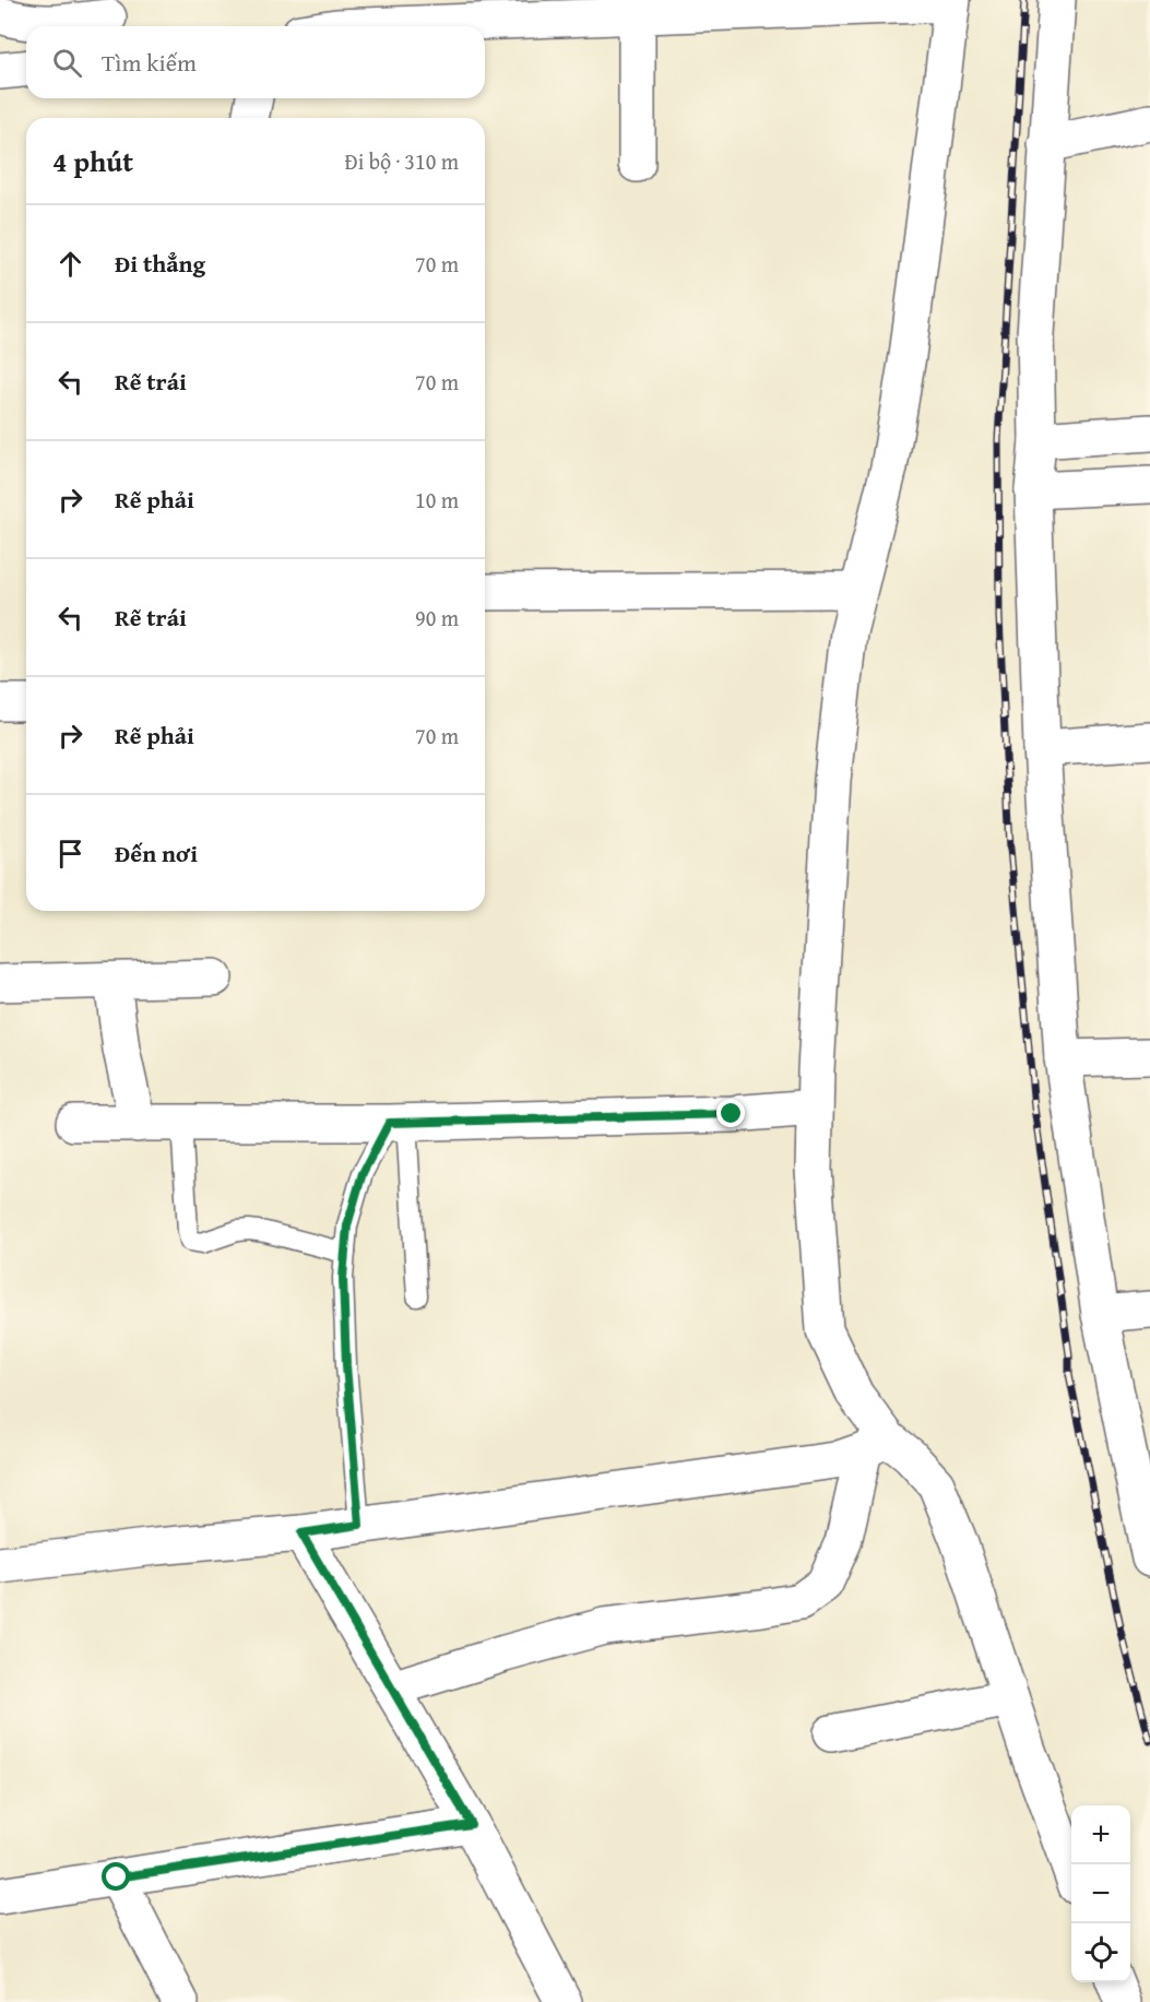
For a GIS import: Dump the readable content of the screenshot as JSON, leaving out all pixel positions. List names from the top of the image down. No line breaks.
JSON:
{"page":{"search":"Tìm kiếm","heading":["4 phút","Đi bộ · 310 m"],"list":[["Đi thẳng","70 m"],["Rẽ trái","70 m"],["Rẽ phải","10 m"],["Rẽ trái","90 m"],["Rẽ phải","70 m"],"Đến nơi"],"map_buttons":["+","−"]}}
